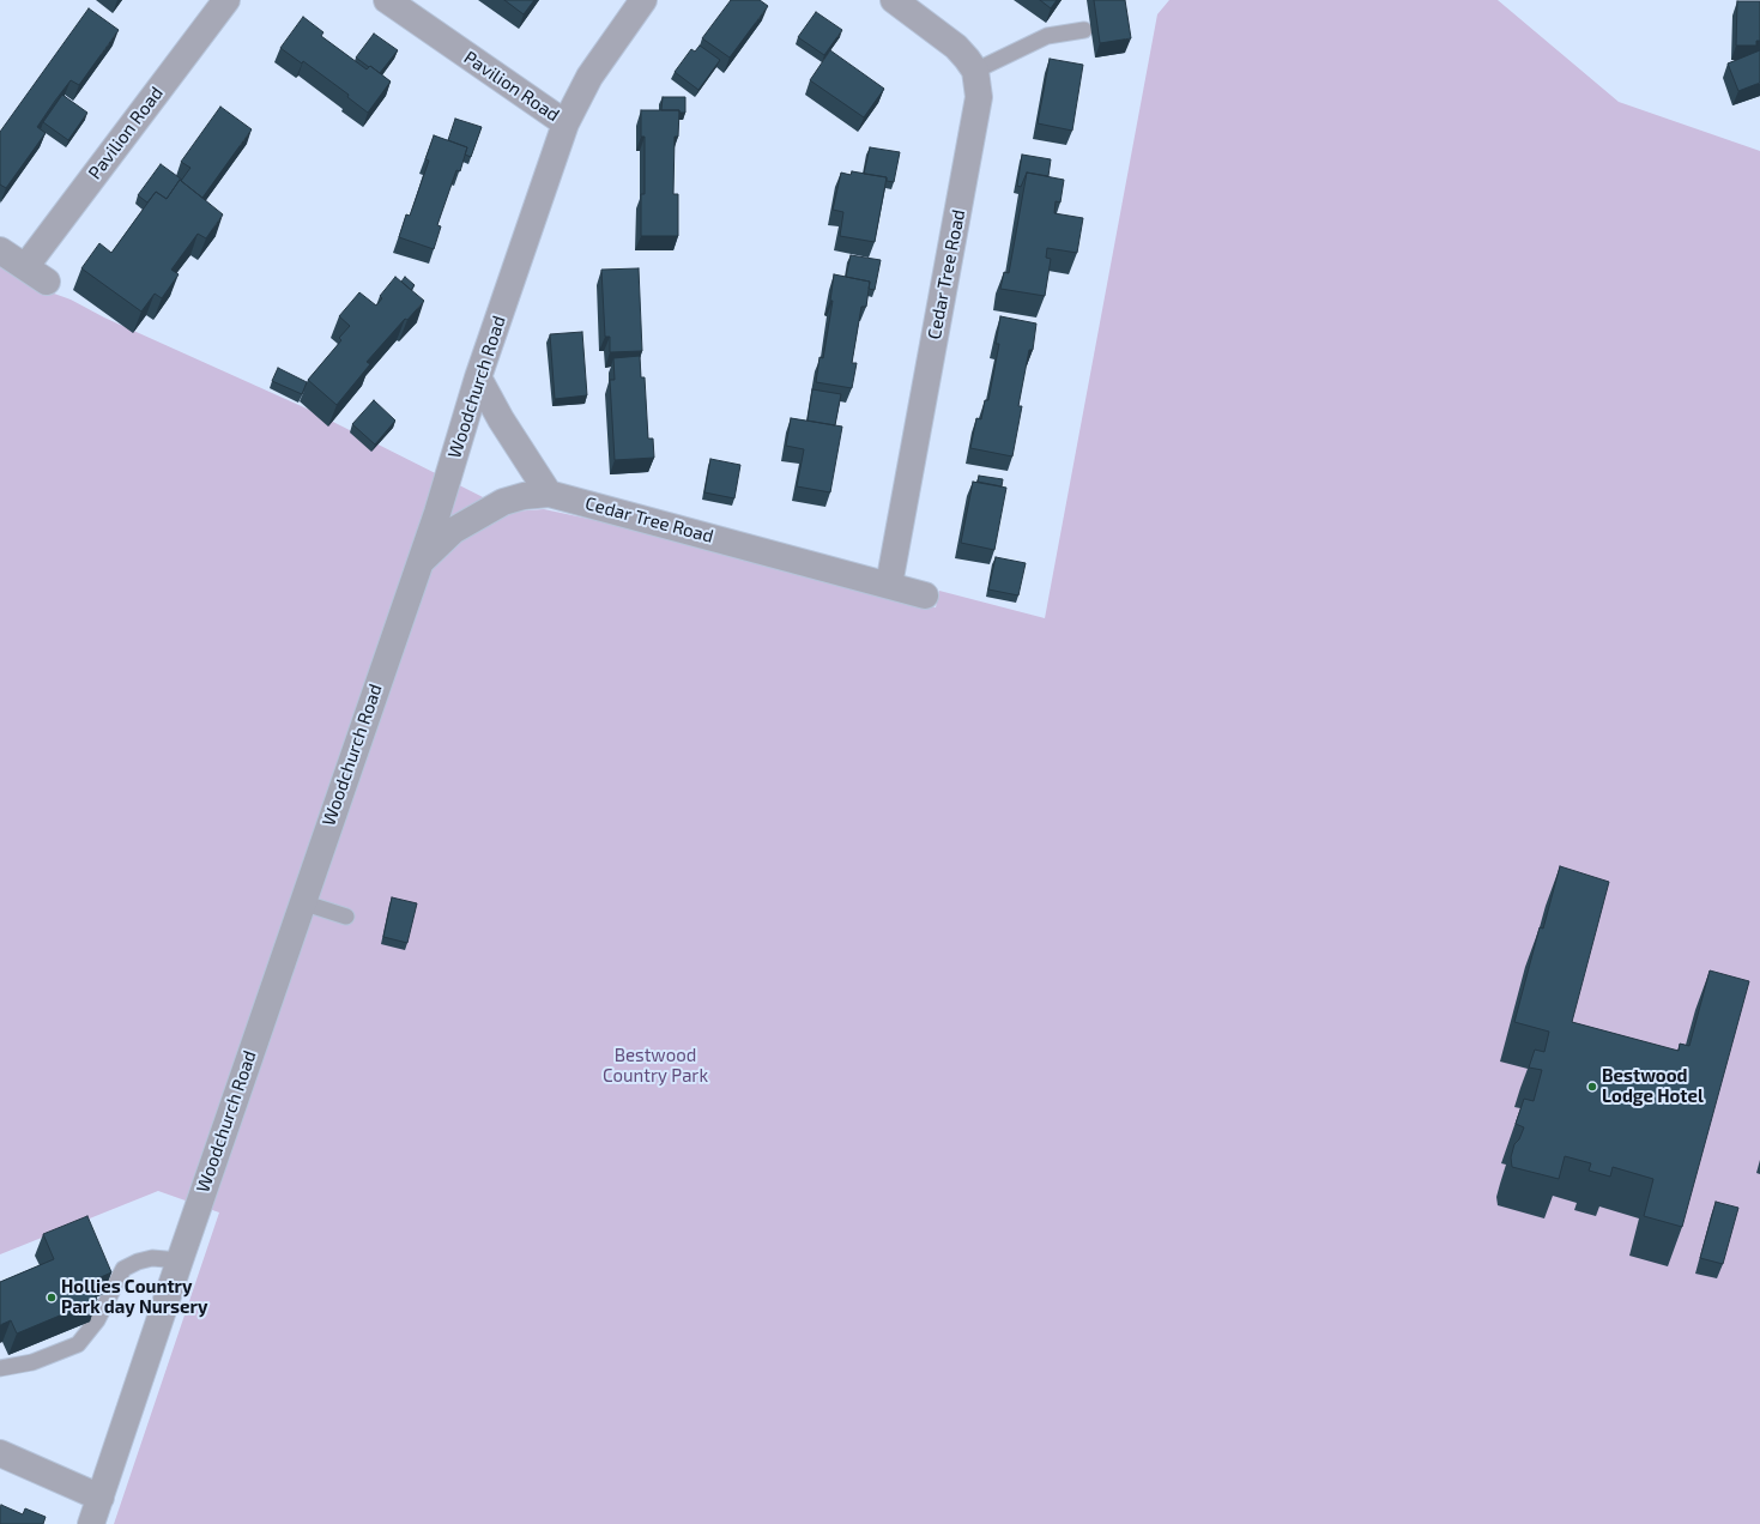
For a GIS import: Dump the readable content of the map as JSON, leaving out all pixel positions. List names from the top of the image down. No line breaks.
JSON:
{"streets":{"street":["Pavilion Road","Cedar Tree Road","Woodchurch Road"]},"crossings":[["Pavilion Road","Woodchurch Road"],["Cedar Tree Road","Woodchurch Road"]],"parks":["Bestwood Country Park"],"places":["Bestwood Lodge Hotel","Hollies Country Park day Nursery"]}
